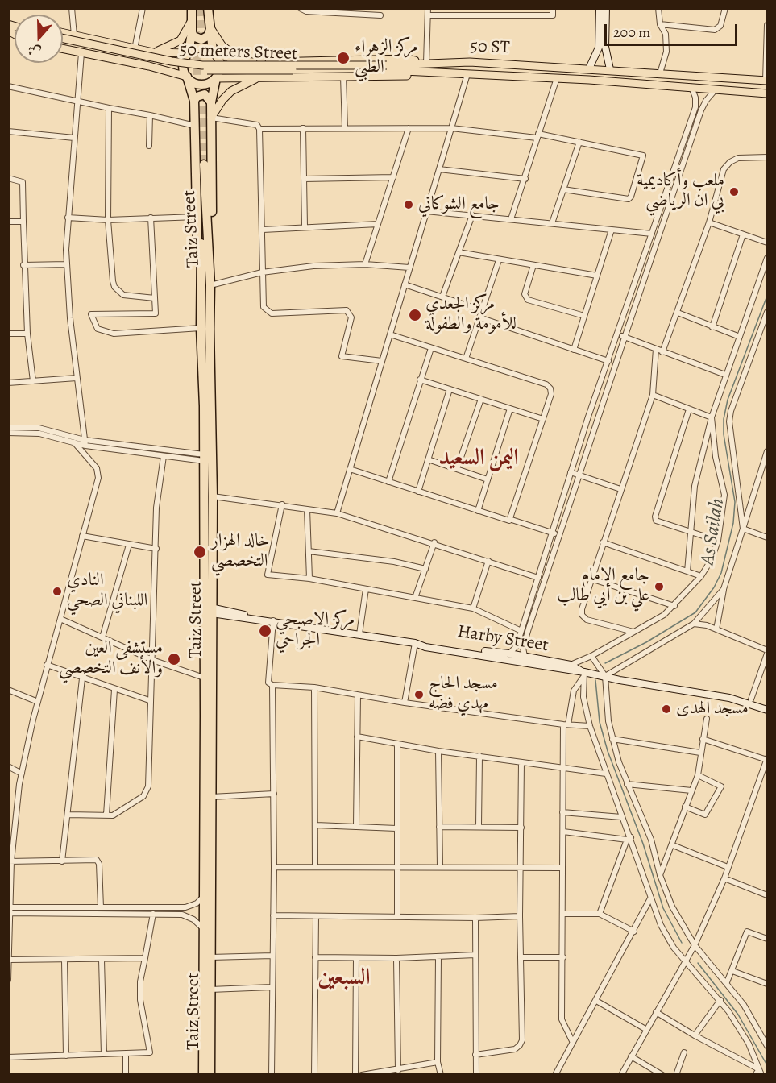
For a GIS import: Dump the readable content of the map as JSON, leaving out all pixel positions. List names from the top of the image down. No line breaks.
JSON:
{"streets":{"highway":["Taiz Street"],"main road":["50 ST","50 meters Street"],"street":["Harby Street"]},"crossings":[["50 ST","50 meters Street"],["Taiz Street","Harby Street"]],"districts":["اليمن السعيد","السبعين"],"water":["As Sailah"],"places":["مركز الزهراء الطبي","ملعب وأكاديمية بي ان الرياضي","جامع الشوكاني","مركز الجعدي للأمومة والطفولة","خالد الهزار التخصصي","جامع الامام علي بن أيي طالب","النادي اللبناني الصحي","مركز الاصبحي الجراحي","مستشفى العين والأنف التخصصي","مسجد الحاج مهدي فضه","مسجد الهدى"],"scale_bar":"200 m","north":"bottom"}
